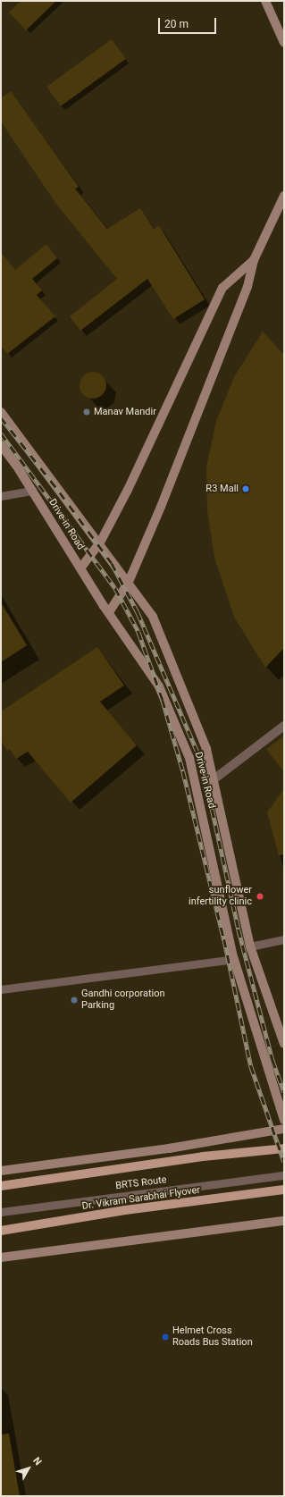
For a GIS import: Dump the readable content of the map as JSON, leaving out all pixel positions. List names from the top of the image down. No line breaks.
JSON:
{"streets":{"main road":["Drive-in Road","Dr. Vikram Sarabhai Flyover"],"lane":["BRTS Route"]},"places":["Manav Mandir","R3 Mall","sunflower infertility clinic","Gandhi corporation Parking","Helmet Cross Roads Bus Station"],"scale_bar":"20 m","north":"top right"}
